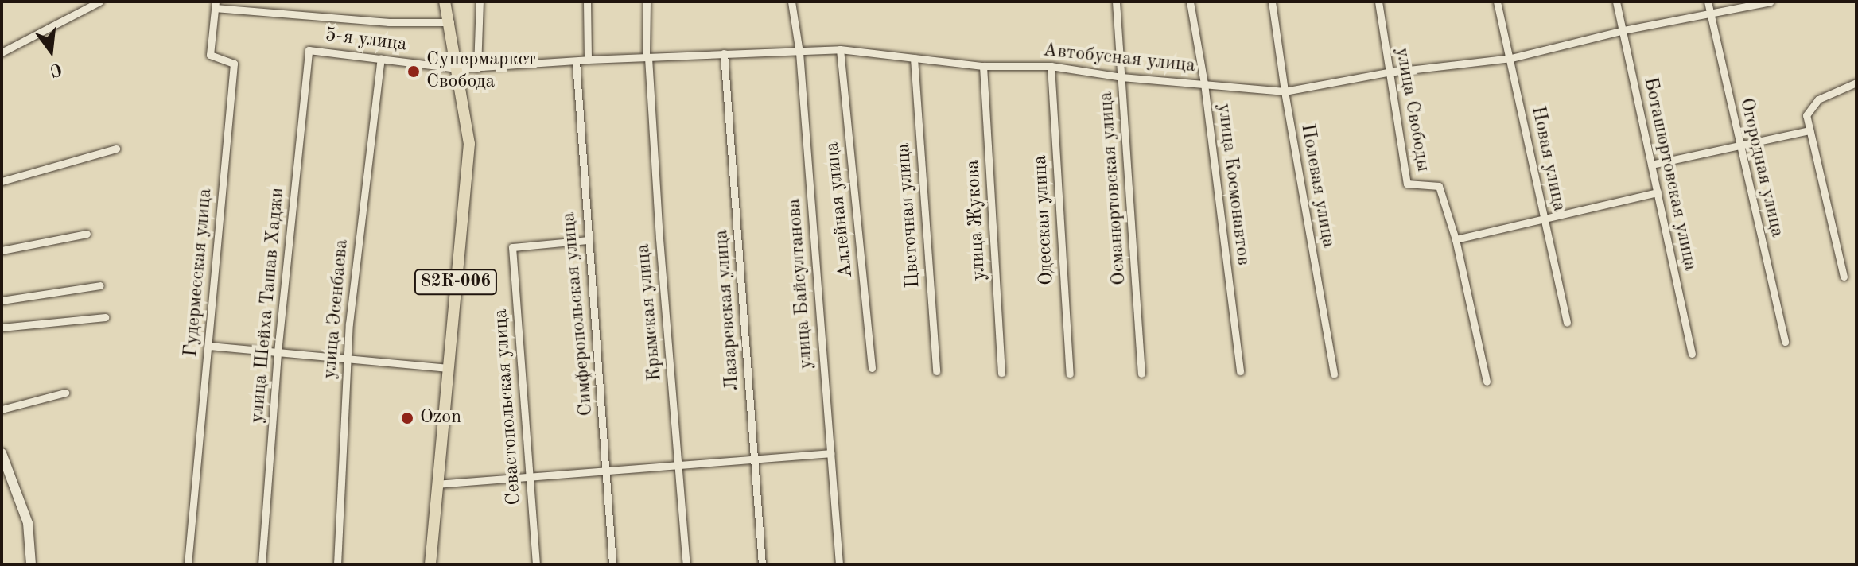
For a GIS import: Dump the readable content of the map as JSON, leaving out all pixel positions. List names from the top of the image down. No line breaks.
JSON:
{"streets":{"main road":["82К-006"],"street":["5-я улица","Автобусная улица","улица Свободы","Новая улица","Огородная улица","Боташюртовская улица","улица Космонавтов","Полевая улица","Османюртовская улица","Аллейная улица","Цветочная улица","улица Жукова","Одесская улица","Гудермесская улица","улица Байсултанова","улица Шейха Ташав Хаджи","улица Эсенбаева","Лазаревская улица","Крымская улица","Симферопольская улица","Севастопольская улица"]},"crossings":[["5-я улица","Автобусная улица"],["5-я улица","82К-006"],["5-я улица","улица Шейха Ташав Хаджи"],["5-я улица","улица Эсенбаева"],["Автобусная улица","улица Свободы"],["Автобусная улица","Новая улица"],["Автобусная улица","Огородная улица"],["Автобусная улица","Боташюртовская улица"],["Автобусная улица","улица Космонавтов"],["Автобусная улица","Полевая улица"],["Автобусная улица","Османюртовская улица"],["Автобусная улица","Аллейная улица"],["Автобусная улица","Цветочная улица"],["Автобусная улица","улица Жукова"],["Автобусная улица","Одесская улица"],["Автобусная улица","82К-006"],["Автобусная улица","улица Байсултанова"],["Автобусная улица","Лазаревская улица"],["Автобусная улица","Крымская улица"],["Автобусная улица","Симферопольская улица"],["Симферопольская улица","Севастопольская улица"]],"places":["Супермаркет Свобода","Ozon"],"north":"bottom"}
